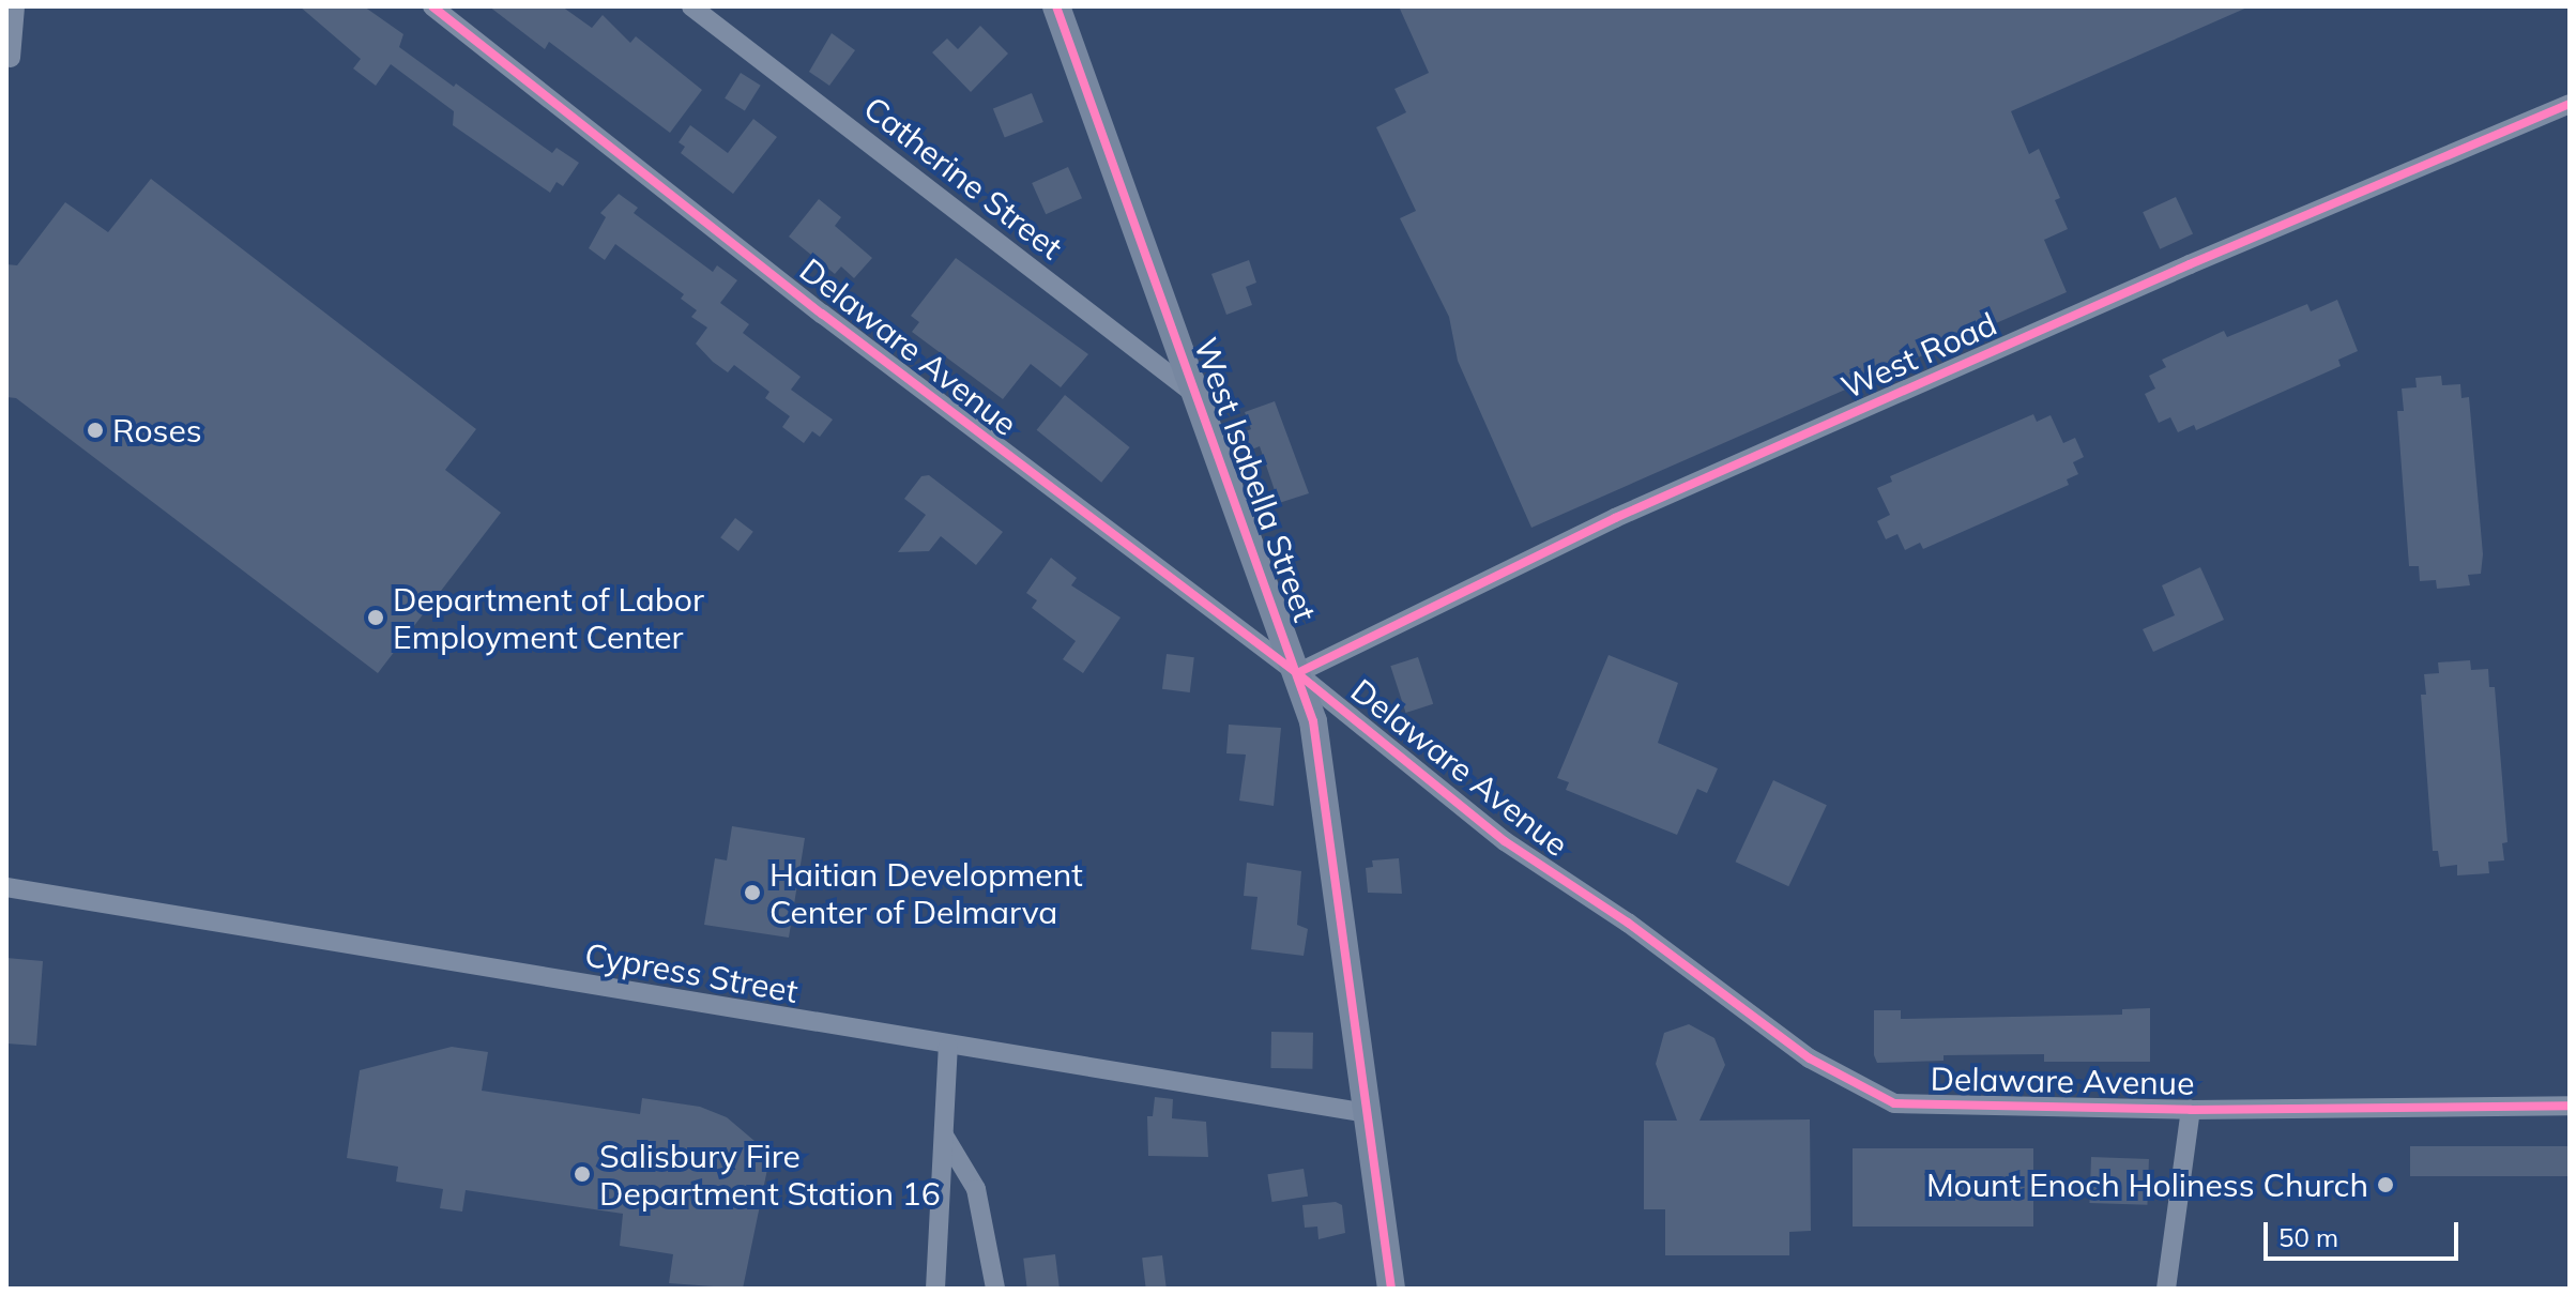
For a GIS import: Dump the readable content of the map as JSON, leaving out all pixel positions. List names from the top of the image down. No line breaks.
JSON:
{"streets":{"street":["Catherine Street","Delaware Avenue","West Road","West Isabella Street","Cypress Street"]},"crossings":[["Catherine Street","West Isabella Street"],["Delaware Avenue","West Road"],["Delaware Avenue","West Isabella Street"],["West Road","West Isabella Street"],["West Isabella Street","Cypress Street"]],"places":["Roses","Department of Labor Employment Center","Haitian Development Center of Delmarva","Salisbury Fire Department Station 16","Mount Enoch Holiness Church"],"scale_bar":"50 m"}
